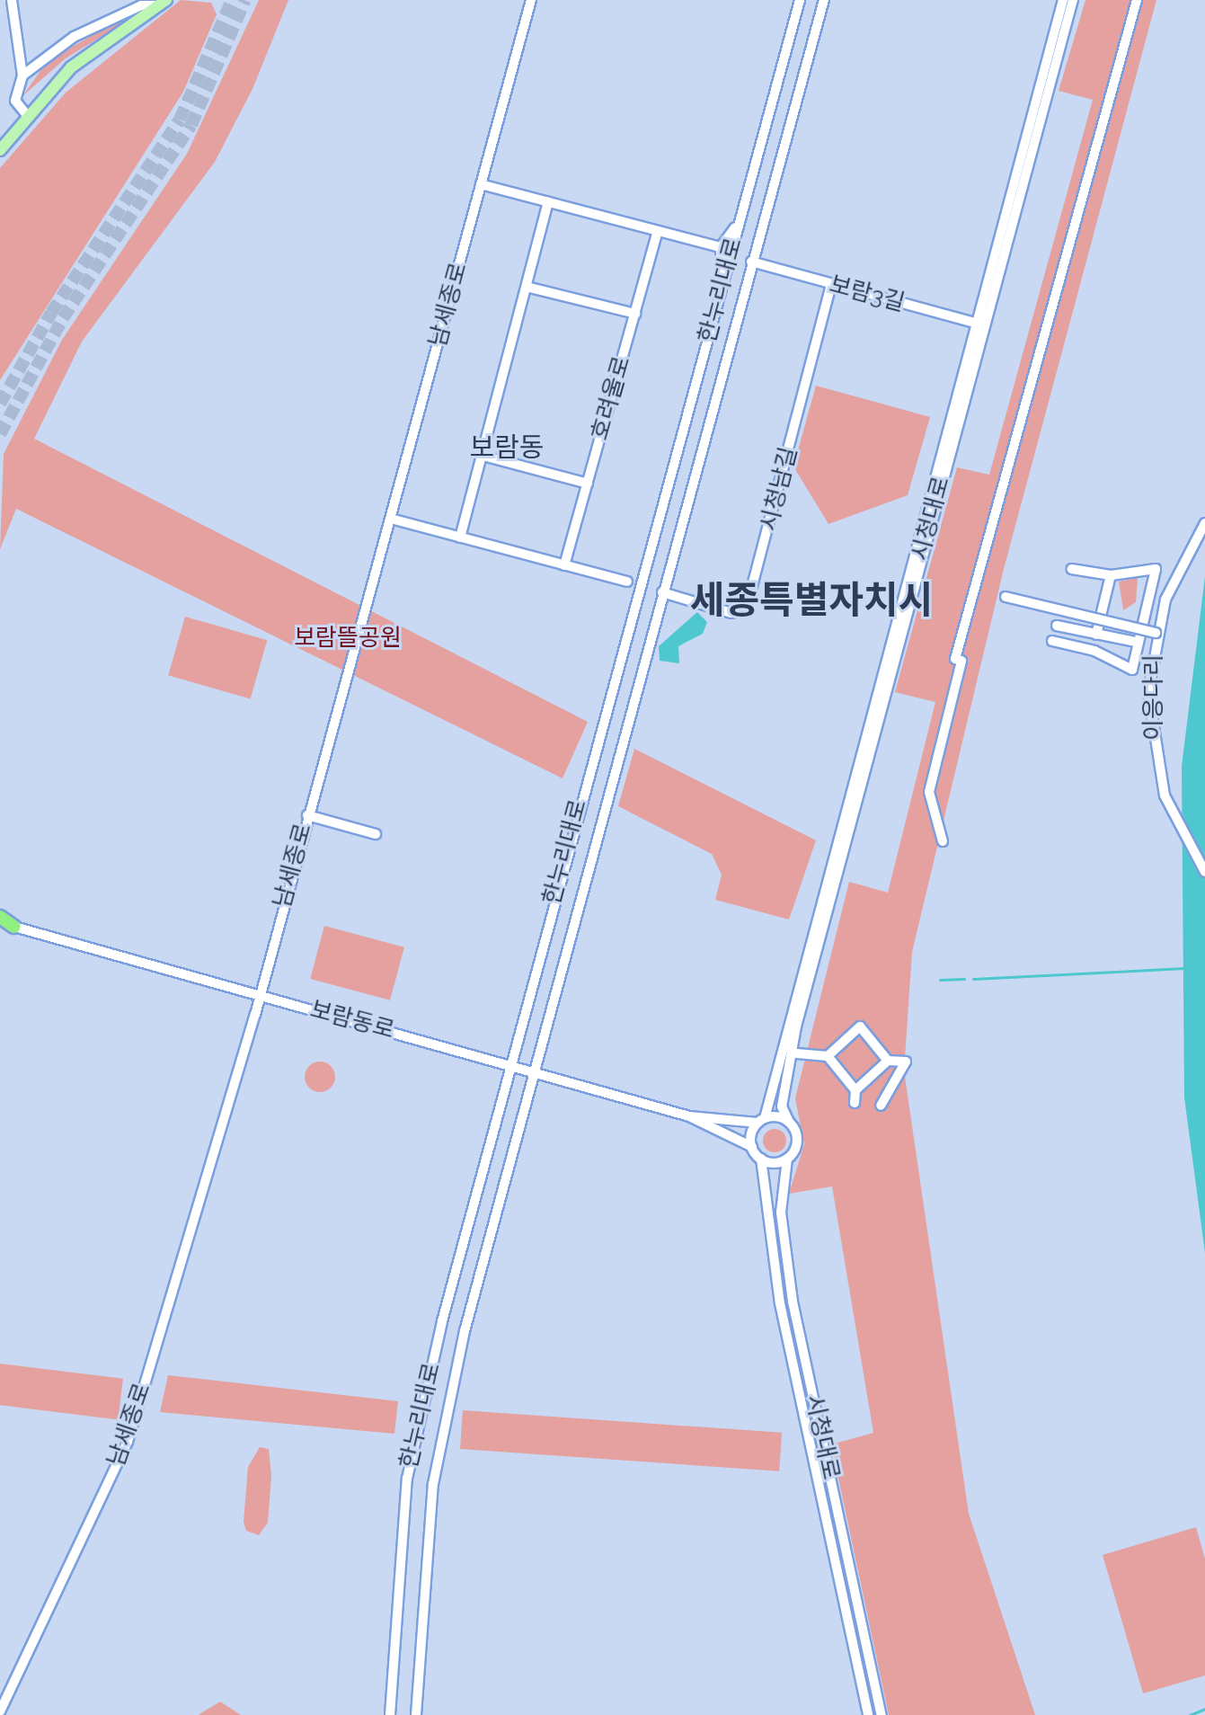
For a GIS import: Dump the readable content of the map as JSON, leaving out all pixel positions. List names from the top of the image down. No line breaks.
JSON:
{"streets":{"street":["한누리대로","보람3길","남세종로","호려울로","시청남길","시청대로","이응다리","보람동로"]},"crossings":[["한누리대로","보람3길"],["한누리대로","시청남길"],["한누리대로","보람동로"],["보람3길","시청남길"],["보람3길","시청대로"],["남세종로","보람동로"]],"districts":["보람동","세종특별자치시"],"parks":["보람뜰공원"]}
